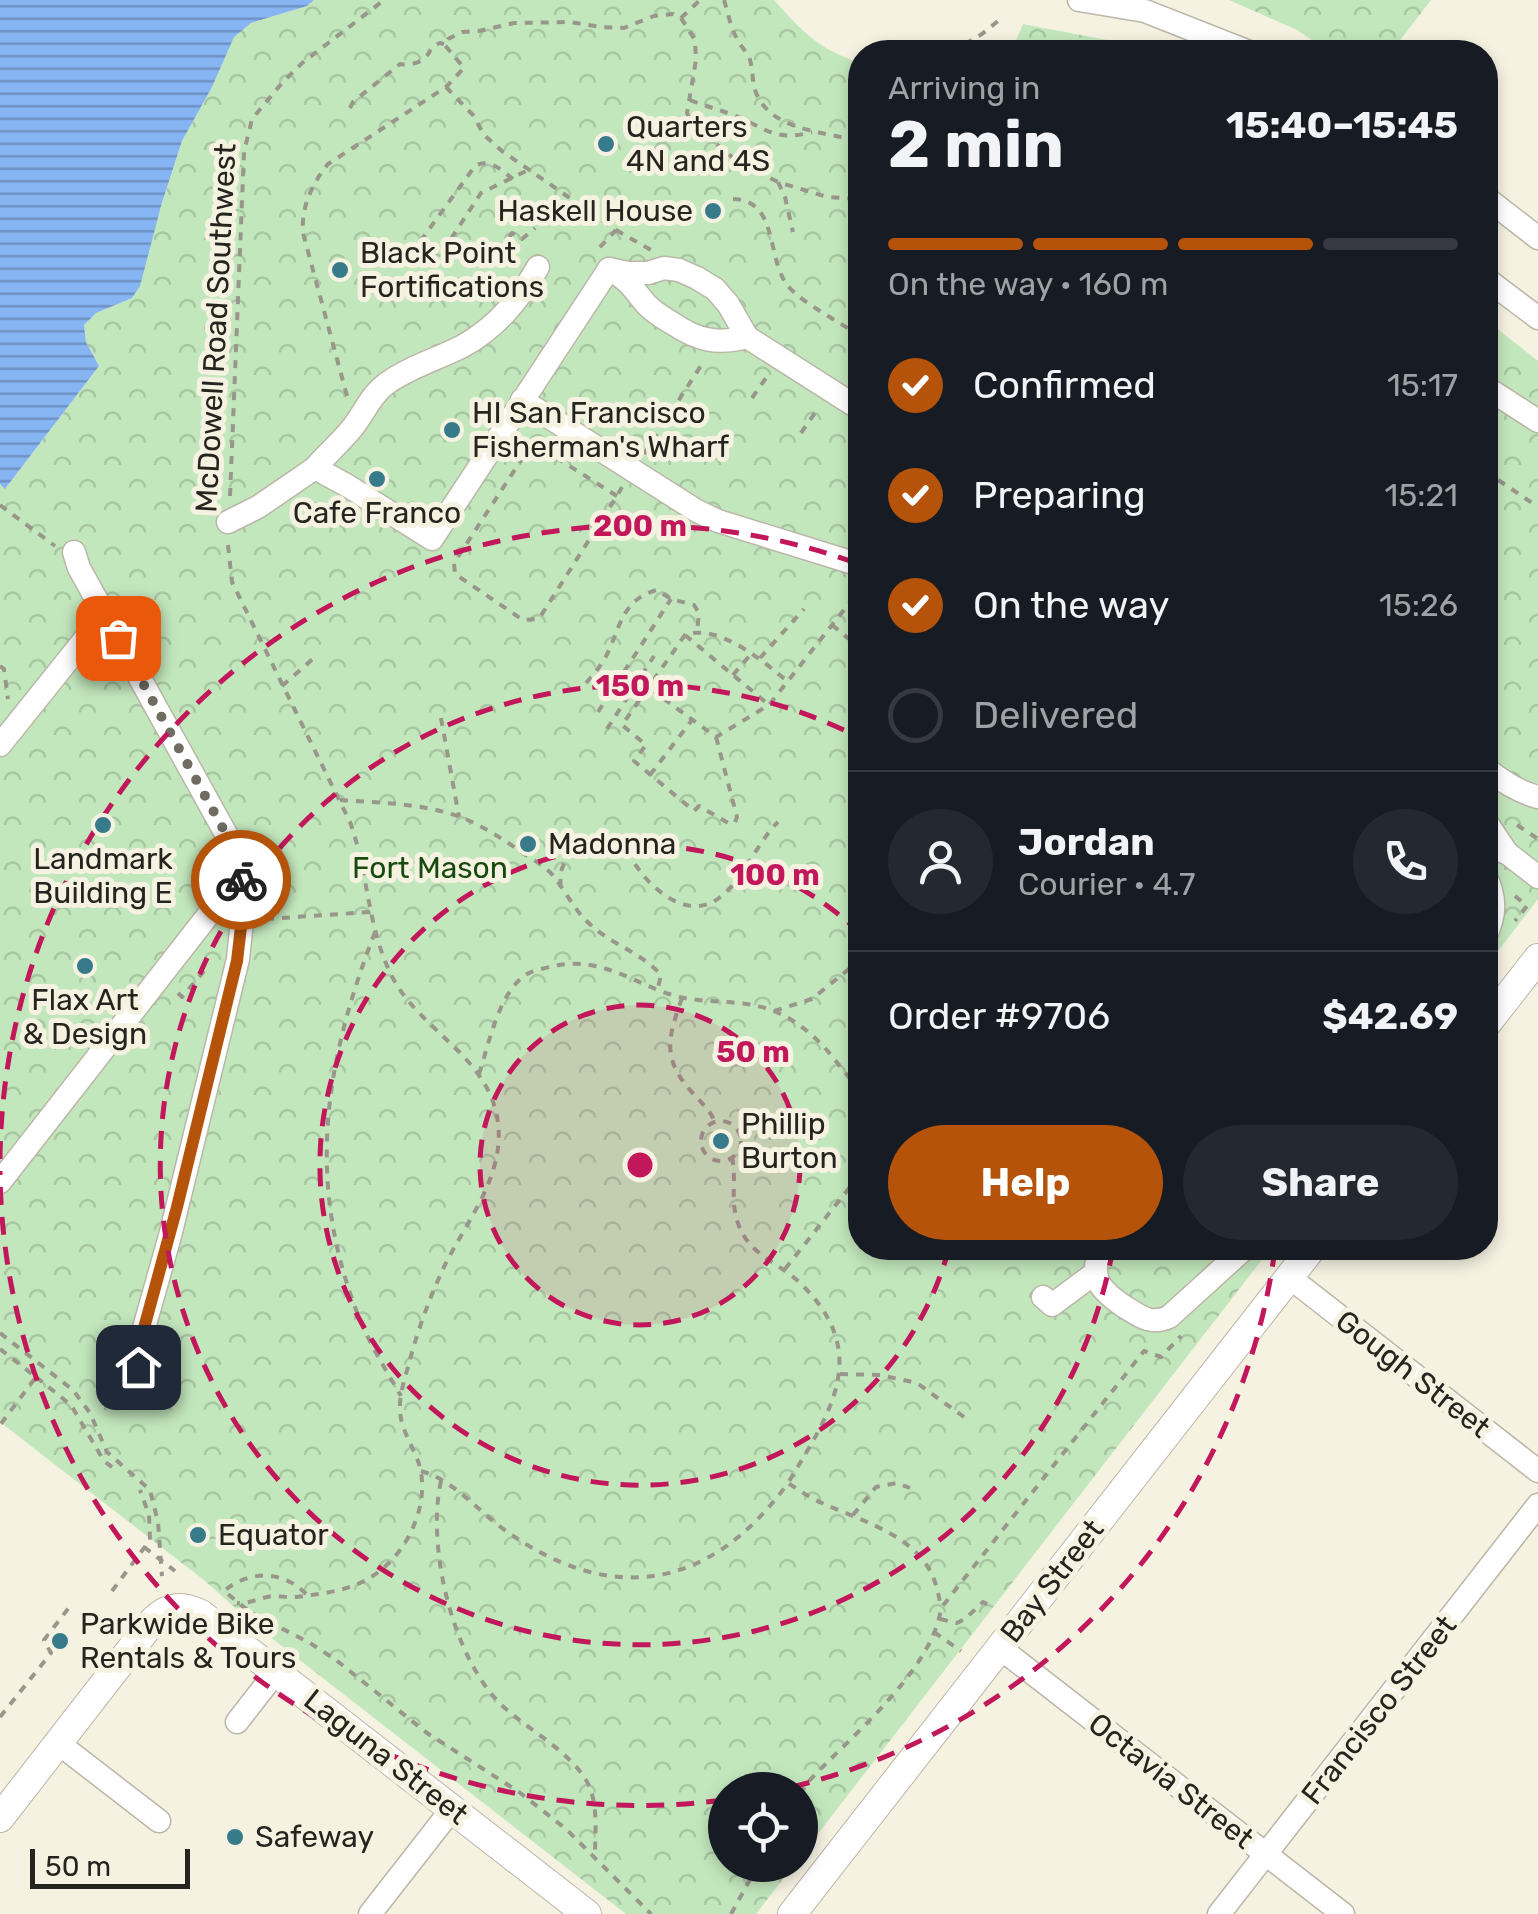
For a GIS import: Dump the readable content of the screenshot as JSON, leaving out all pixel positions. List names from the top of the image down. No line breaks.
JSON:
{"streets":{"main road":["Bay Street","Laguna Street"],"street":["Gough Street","Francisco Street","Octavia Street"],"path":["McDowell Road Southwest"]},"crossings":[["Gough Street","Bay Street"],["Bay Street","Octavia Street"],["Francisco Street","Octavia Street"]],"parks":["Fort Mason"],"places":["Quarters 4N and 4S","Haskell House","Black Point Fortifications","HI San Francisco Fisherman's Wharf","Cafe Franco","Landmark Building E","Madonna","Flax Art & Design","Phillip Burton","Equator","Parkwide Bike Rentals & Tours","Safeway"],"scale_bar":"50 m","page":{"heading":["2 min","Arriving in","15:40–15:45"],"panel":["Jordan","Courier · 4.7","Order #9706","$42.69"],"bar":"On the way · 160 m","list":[["Confirmed","15:17"],["Preparing","15:21"],["On the way","15:26"],"Delivered"],"buttons":["Help","Share"],"scale":"50 m"},"rings":["200 m","150 m","100 m","50 m"]}
